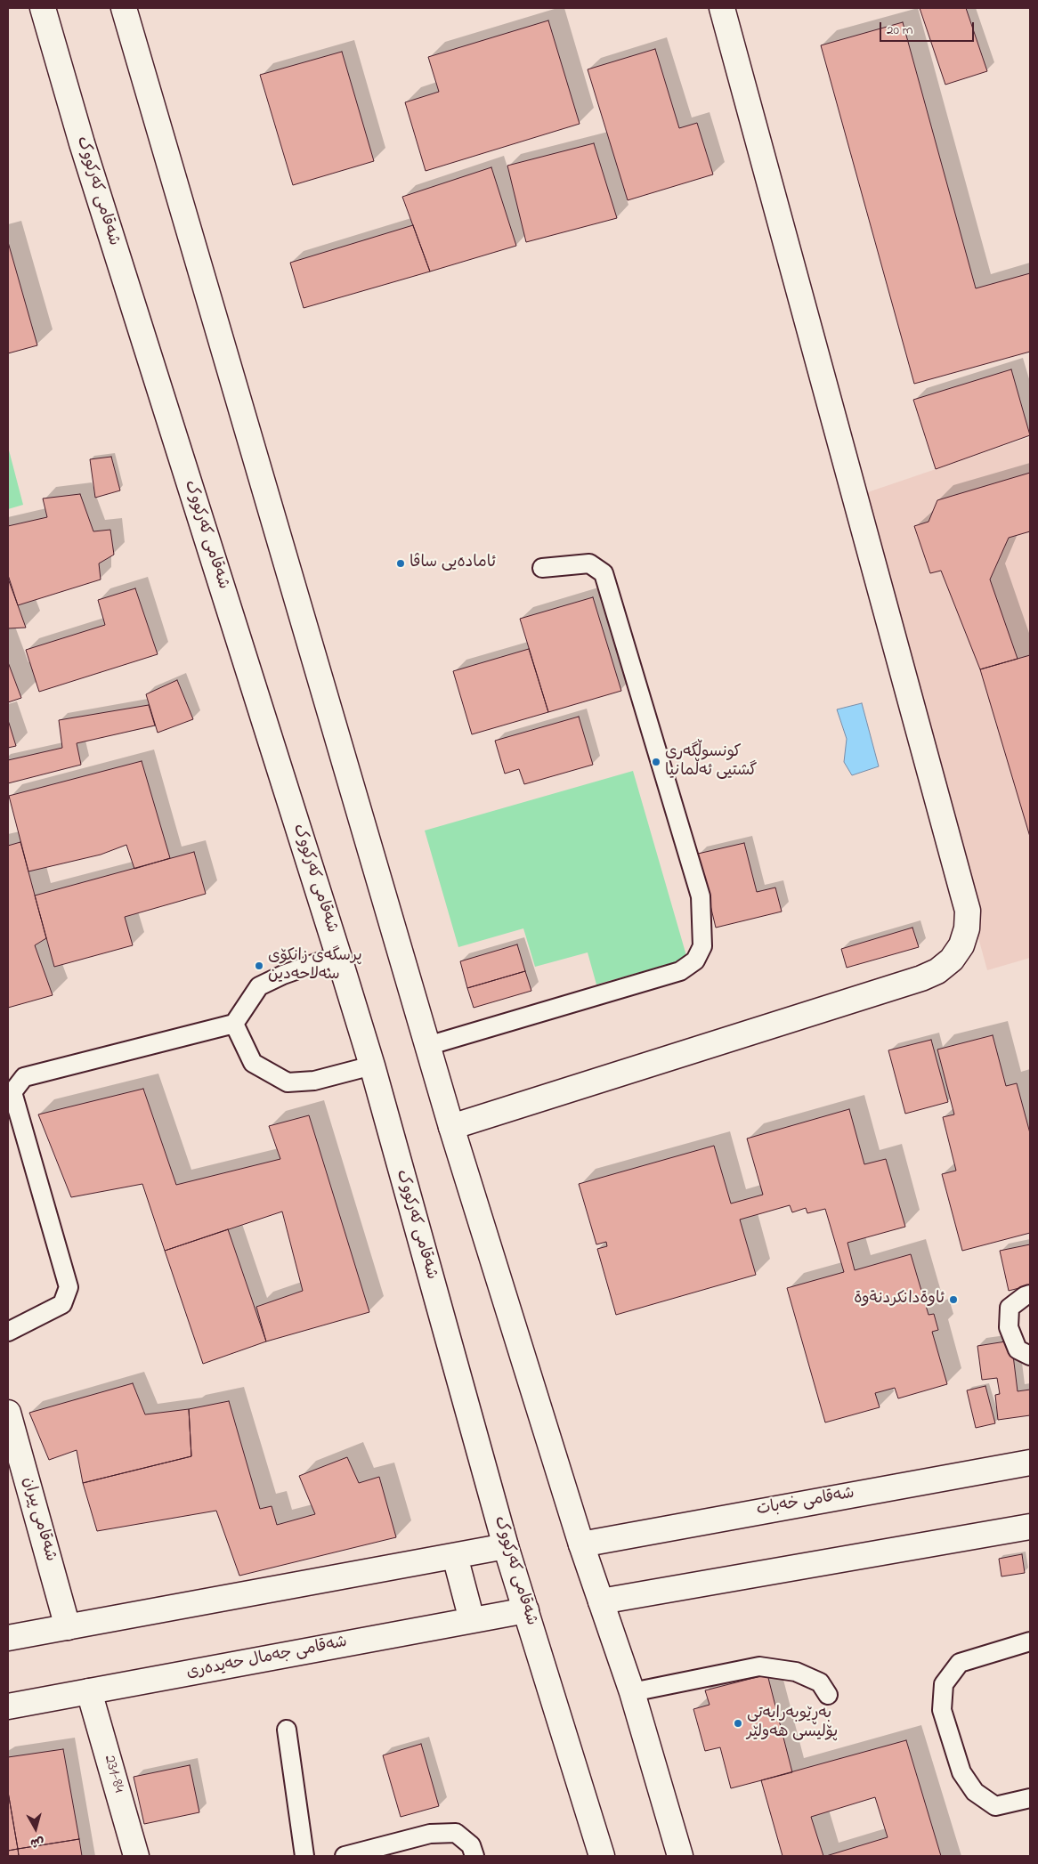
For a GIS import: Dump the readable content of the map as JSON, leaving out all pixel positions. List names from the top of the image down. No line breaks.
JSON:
{"streets":{"main road":["شەقامی کەرکووک","شەقامی خەبات","شەقامی پیران","شەقامی جەمال حەیدەری","231-84"]},"crossings":[["شەقامی کەرکووک","شەقامی جەمال حەیدەری"],["شەقامی جەمال حەیدەری","231-84"]],"places":["ئامادەیی ساڤا","کونسوڵگەری گشتیی ئەڵمانیا","پرسگەی زانکۆی سەلاحەدین","ئاوةدانكردنةوة","بەڕێوبەرایەتی پۆلیسی هەولێر"],"scale_bar":"20 m","north":"bottom"}
